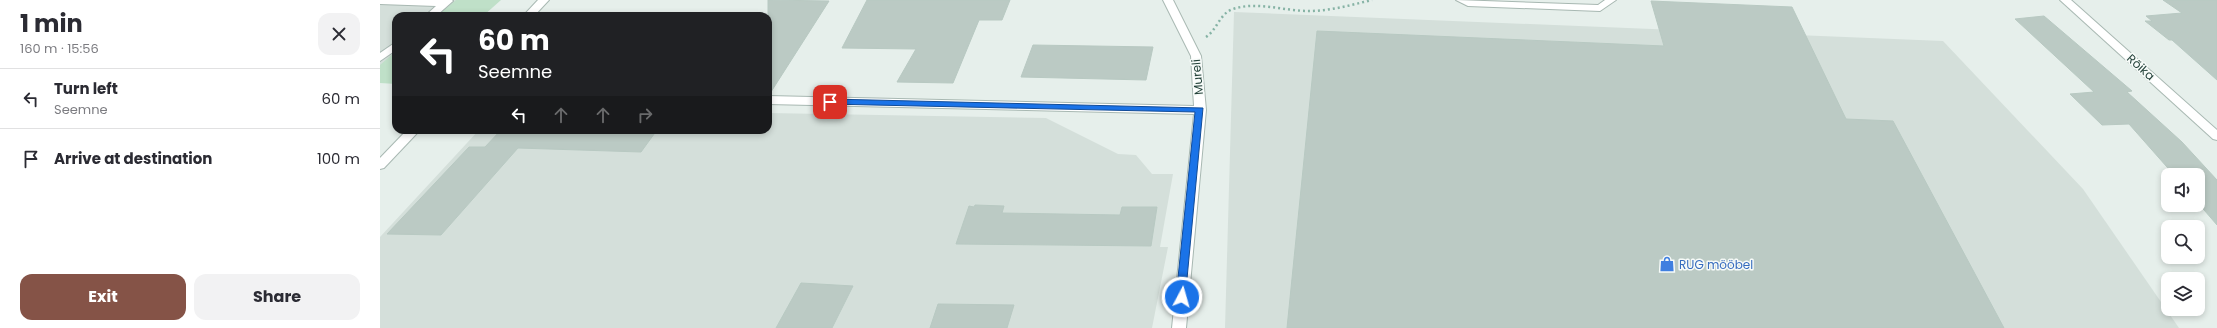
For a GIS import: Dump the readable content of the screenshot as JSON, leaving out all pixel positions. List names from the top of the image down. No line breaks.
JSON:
{"streets":{"street":["Rõika","Mureli"]},"places":{"shop":["RUG mööbel"]},"page":{"heading":["1 min","160 m · 15:56"],"turn":["60 m","Seemne"],"list":[{"name":"Turn left","note":"Seemne","value":"60 m"},{"name":"Arrive at destination","value":"100 m"}],"buttons":["Exit","Share"]}}
